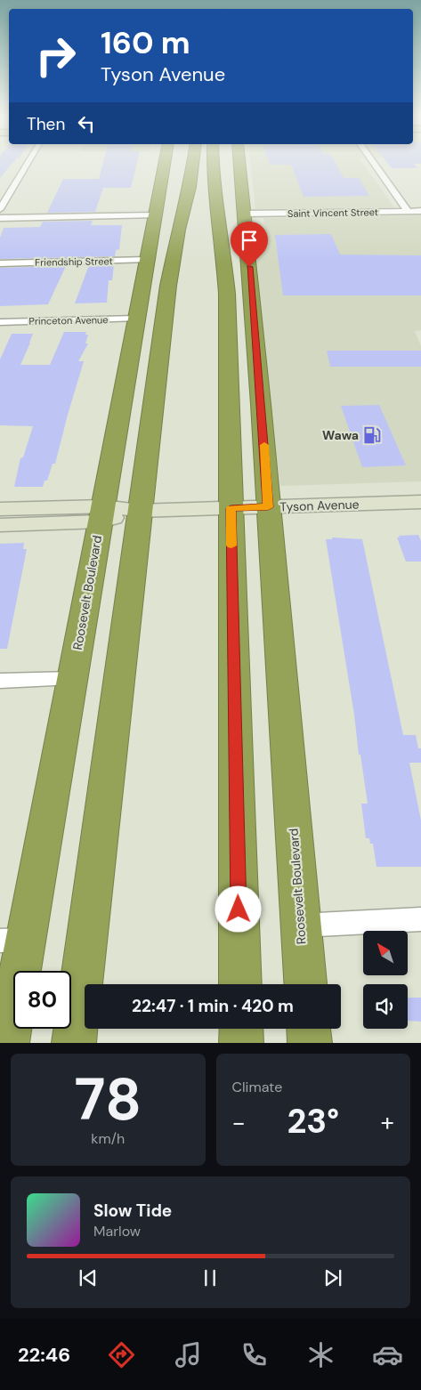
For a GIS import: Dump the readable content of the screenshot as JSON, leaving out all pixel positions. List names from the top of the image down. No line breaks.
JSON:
{"streets":{"highway":["Roosevelt Boulevard"],"street":["Saint Vincent Street","Friendship Street","Princeton Avenue","Tyson Avenue"]},"crossings":[["Saint Vincent Street","Roosevelt Boulevard"],["Friendship Street","Roosevelt Boulevard"],["Princeton Avenue","Roosevelt Boulevard"],["Tyson Avenue","Roosevelt Boulevard"]],"places":{"fuel station":["Wawa"]},"north":"top left","page":{"turn":["160 m","Tyson Avenue"],"then":"Then","limit":"80","trip":"22:47 · 1 min · 420 m","tile":[["78","km/h"],"Climate"],"heat":["−","23°","+"],"song":["Slow Tide","Marlow"],"tabs":"22:46"}}
